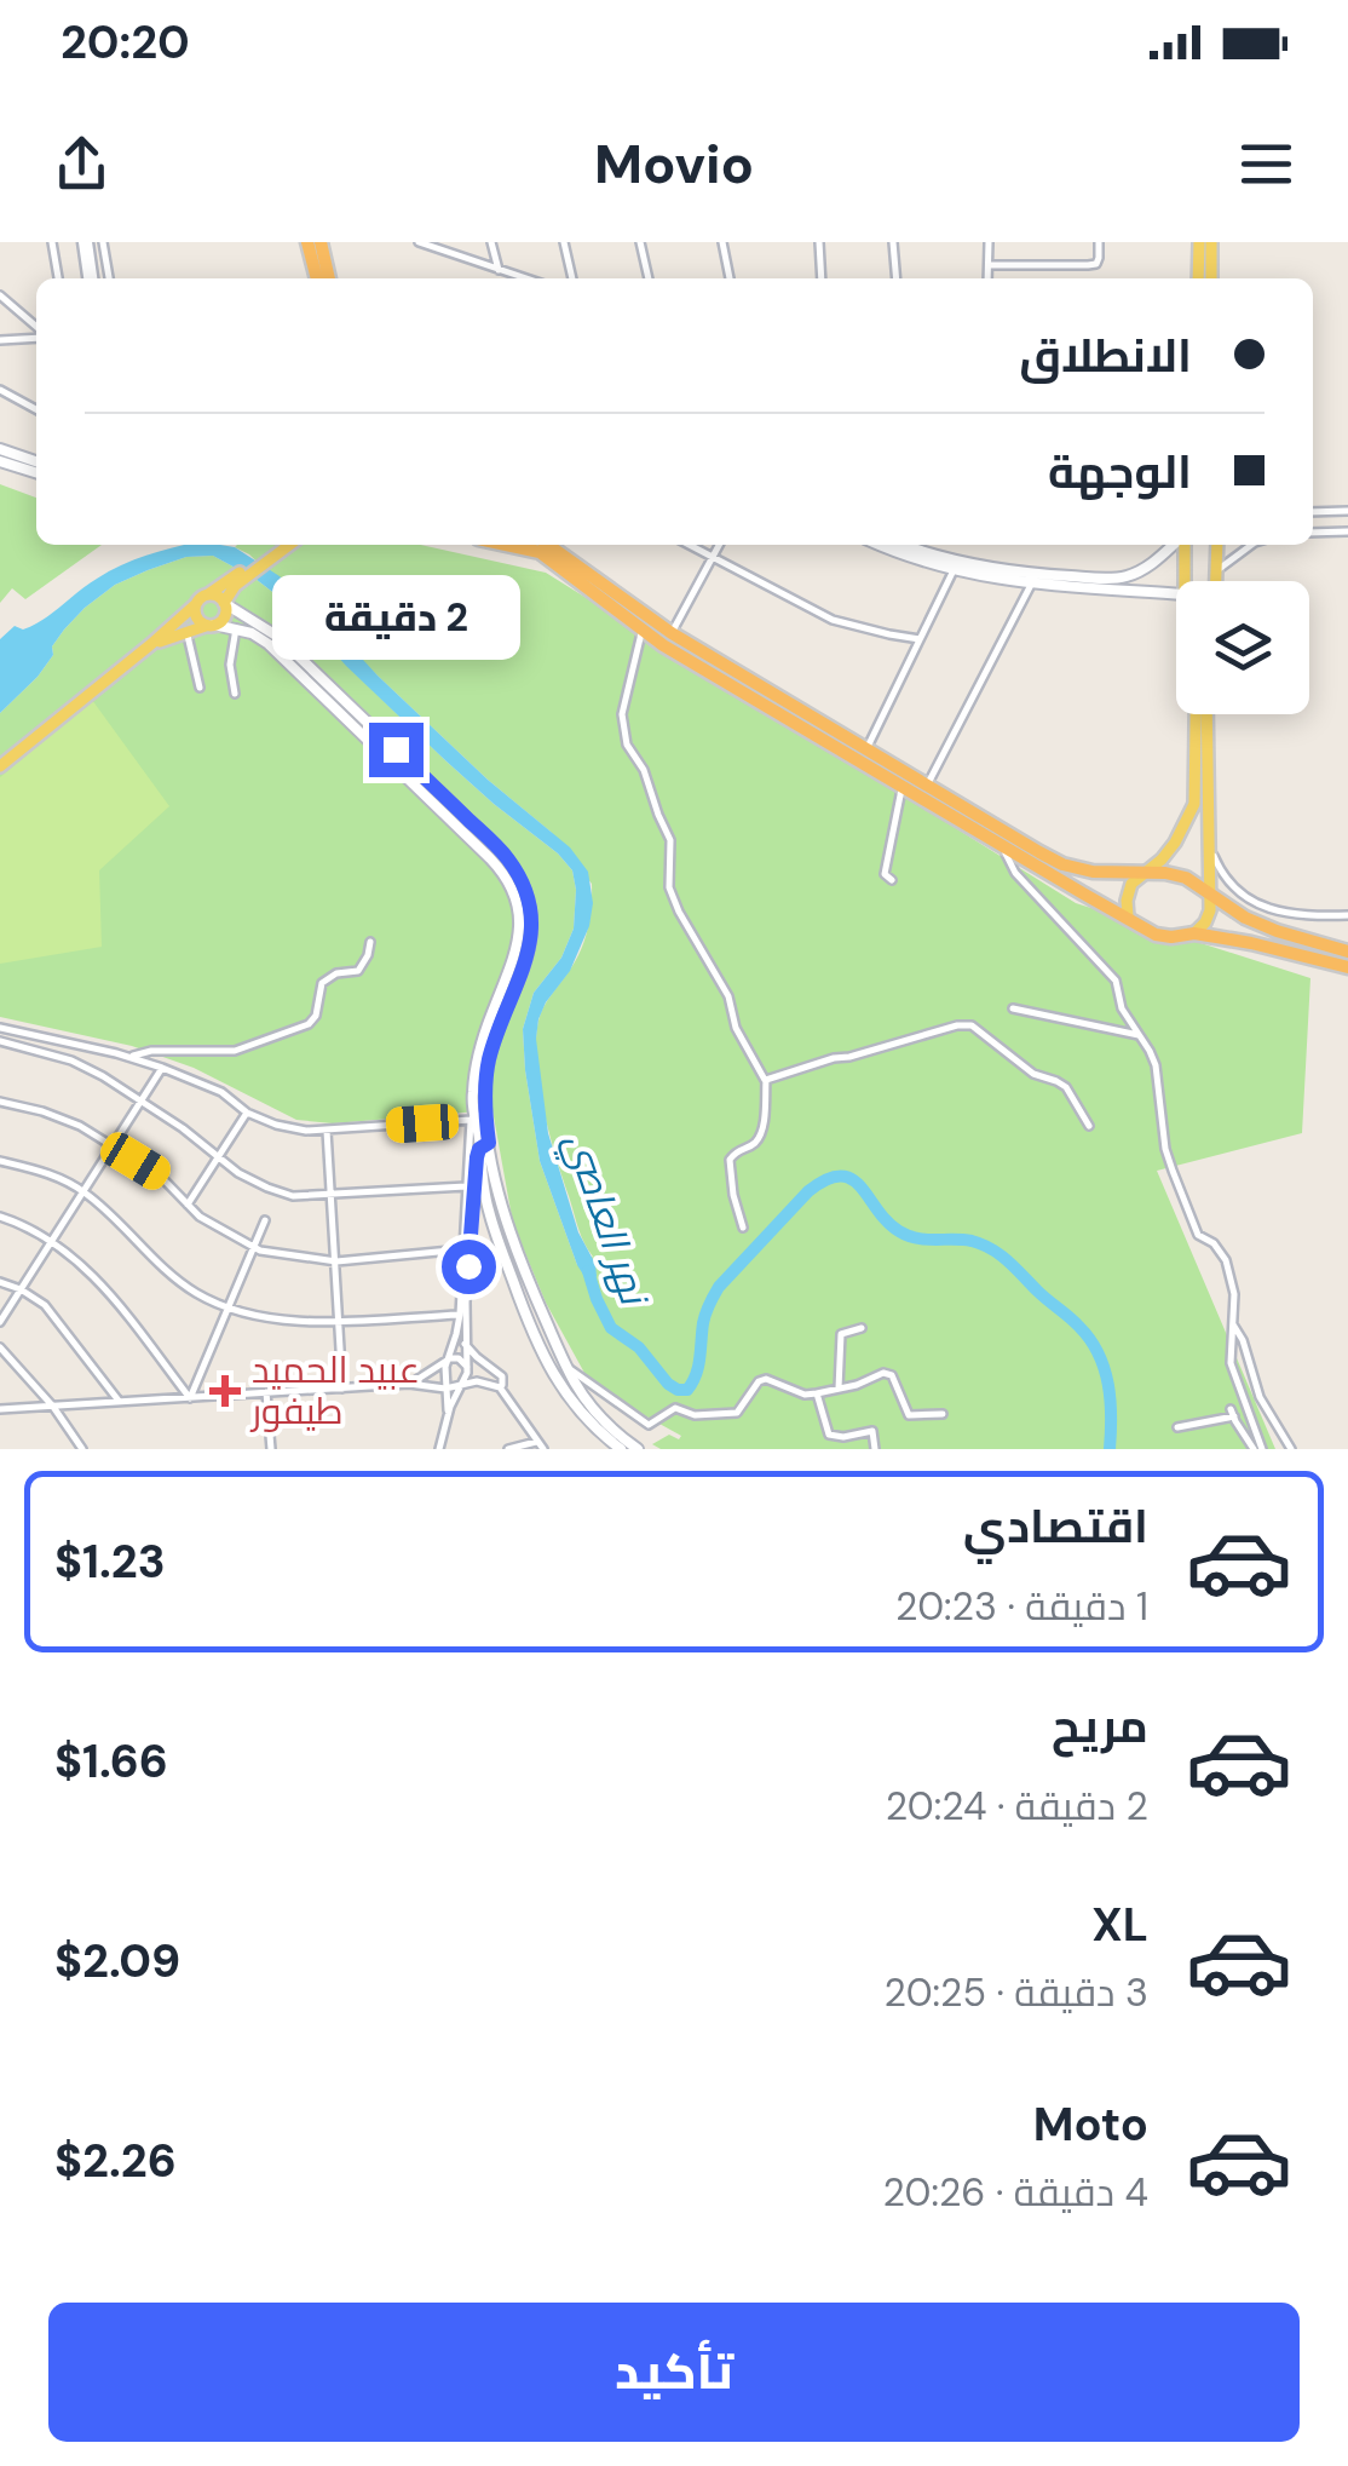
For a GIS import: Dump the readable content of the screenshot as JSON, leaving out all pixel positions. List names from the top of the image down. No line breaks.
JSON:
{"water":["نهر العاصي"],"places":{"health":["عبيد الحميد طيفور"]},"page":{"status":"20:20","header":"Movio","banner":["الانطلاق","الوجهة"],"bubble":"2 دقيقة","list":[{"name":"اقتصادي","note":"1 دقيقة · 20:23","value":"$1.23"},{"name":"مريح","note":"2 دقيقة · 20:24","value":"$1.66"},{"name":"XL","note":"3 دقيقة · 20:25","value":"$2.09"},{"name":"Moto","note":"4 دقيقة · 20:26","value":"$2.26"}],"buttons":"تأكيد"}}
